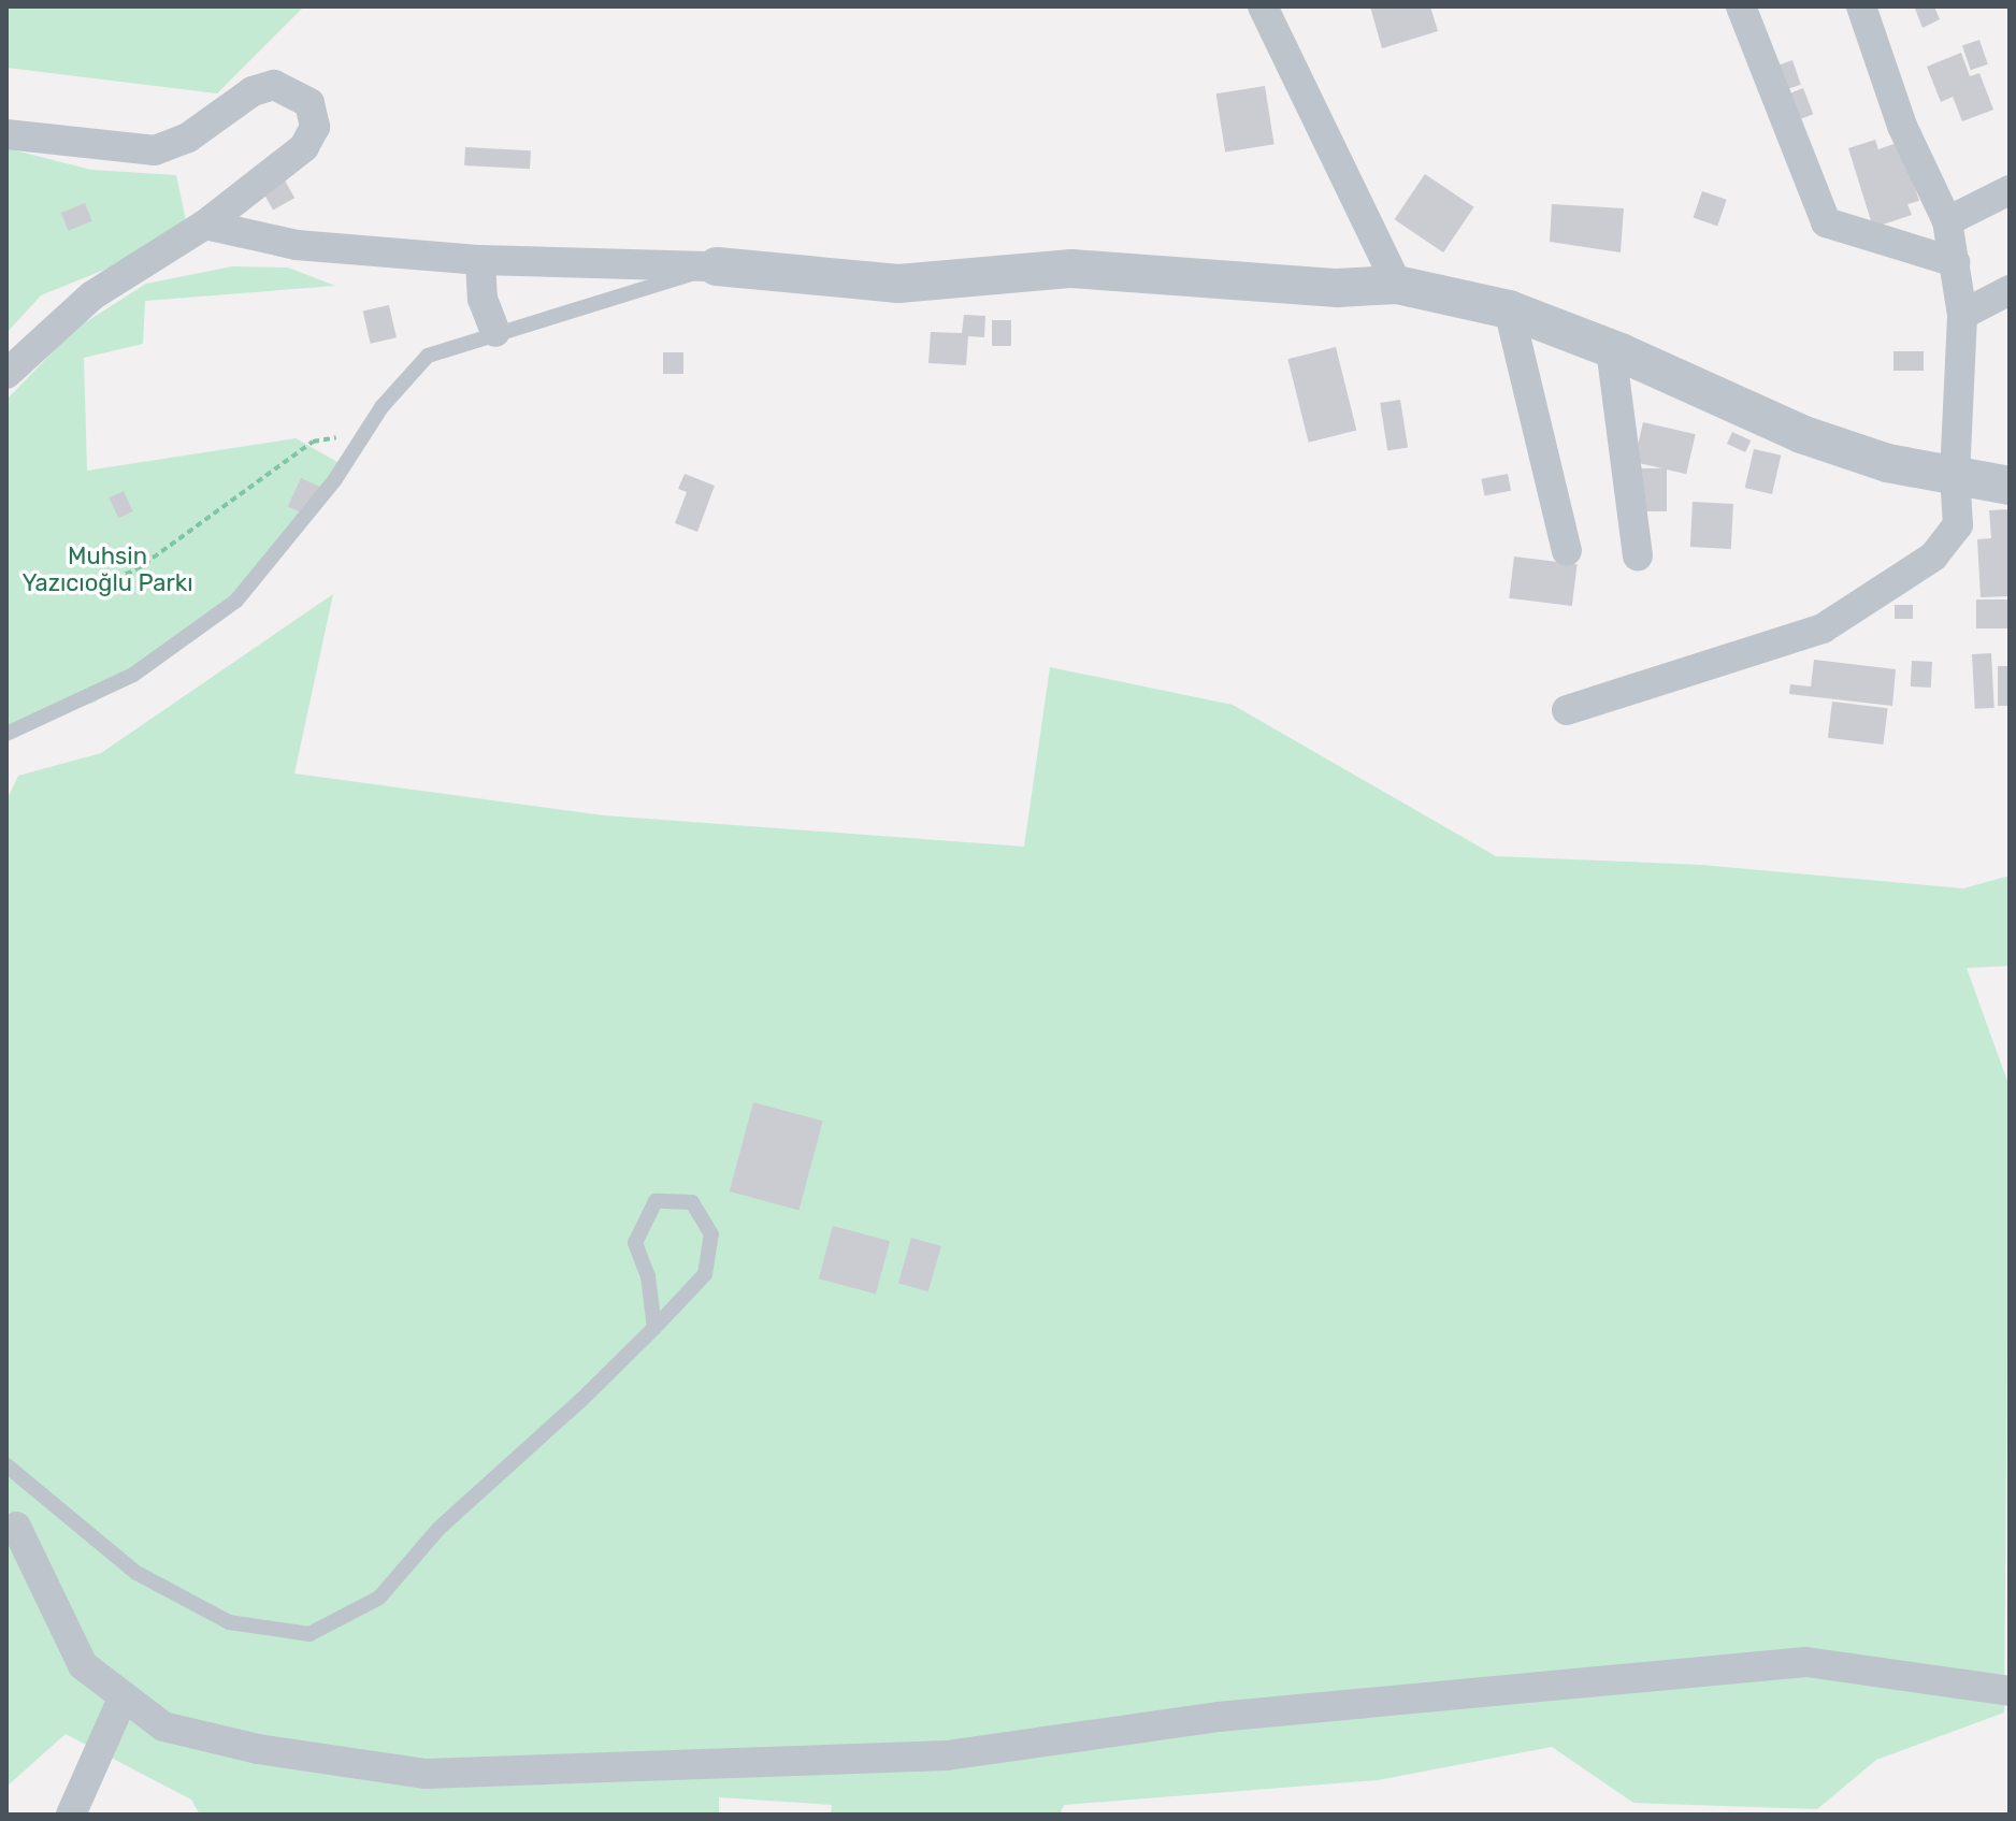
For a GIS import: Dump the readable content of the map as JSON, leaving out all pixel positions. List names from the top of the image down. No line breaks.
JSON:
{"parks":["Muhsin Yazıcıoğlu Parkı"]}
